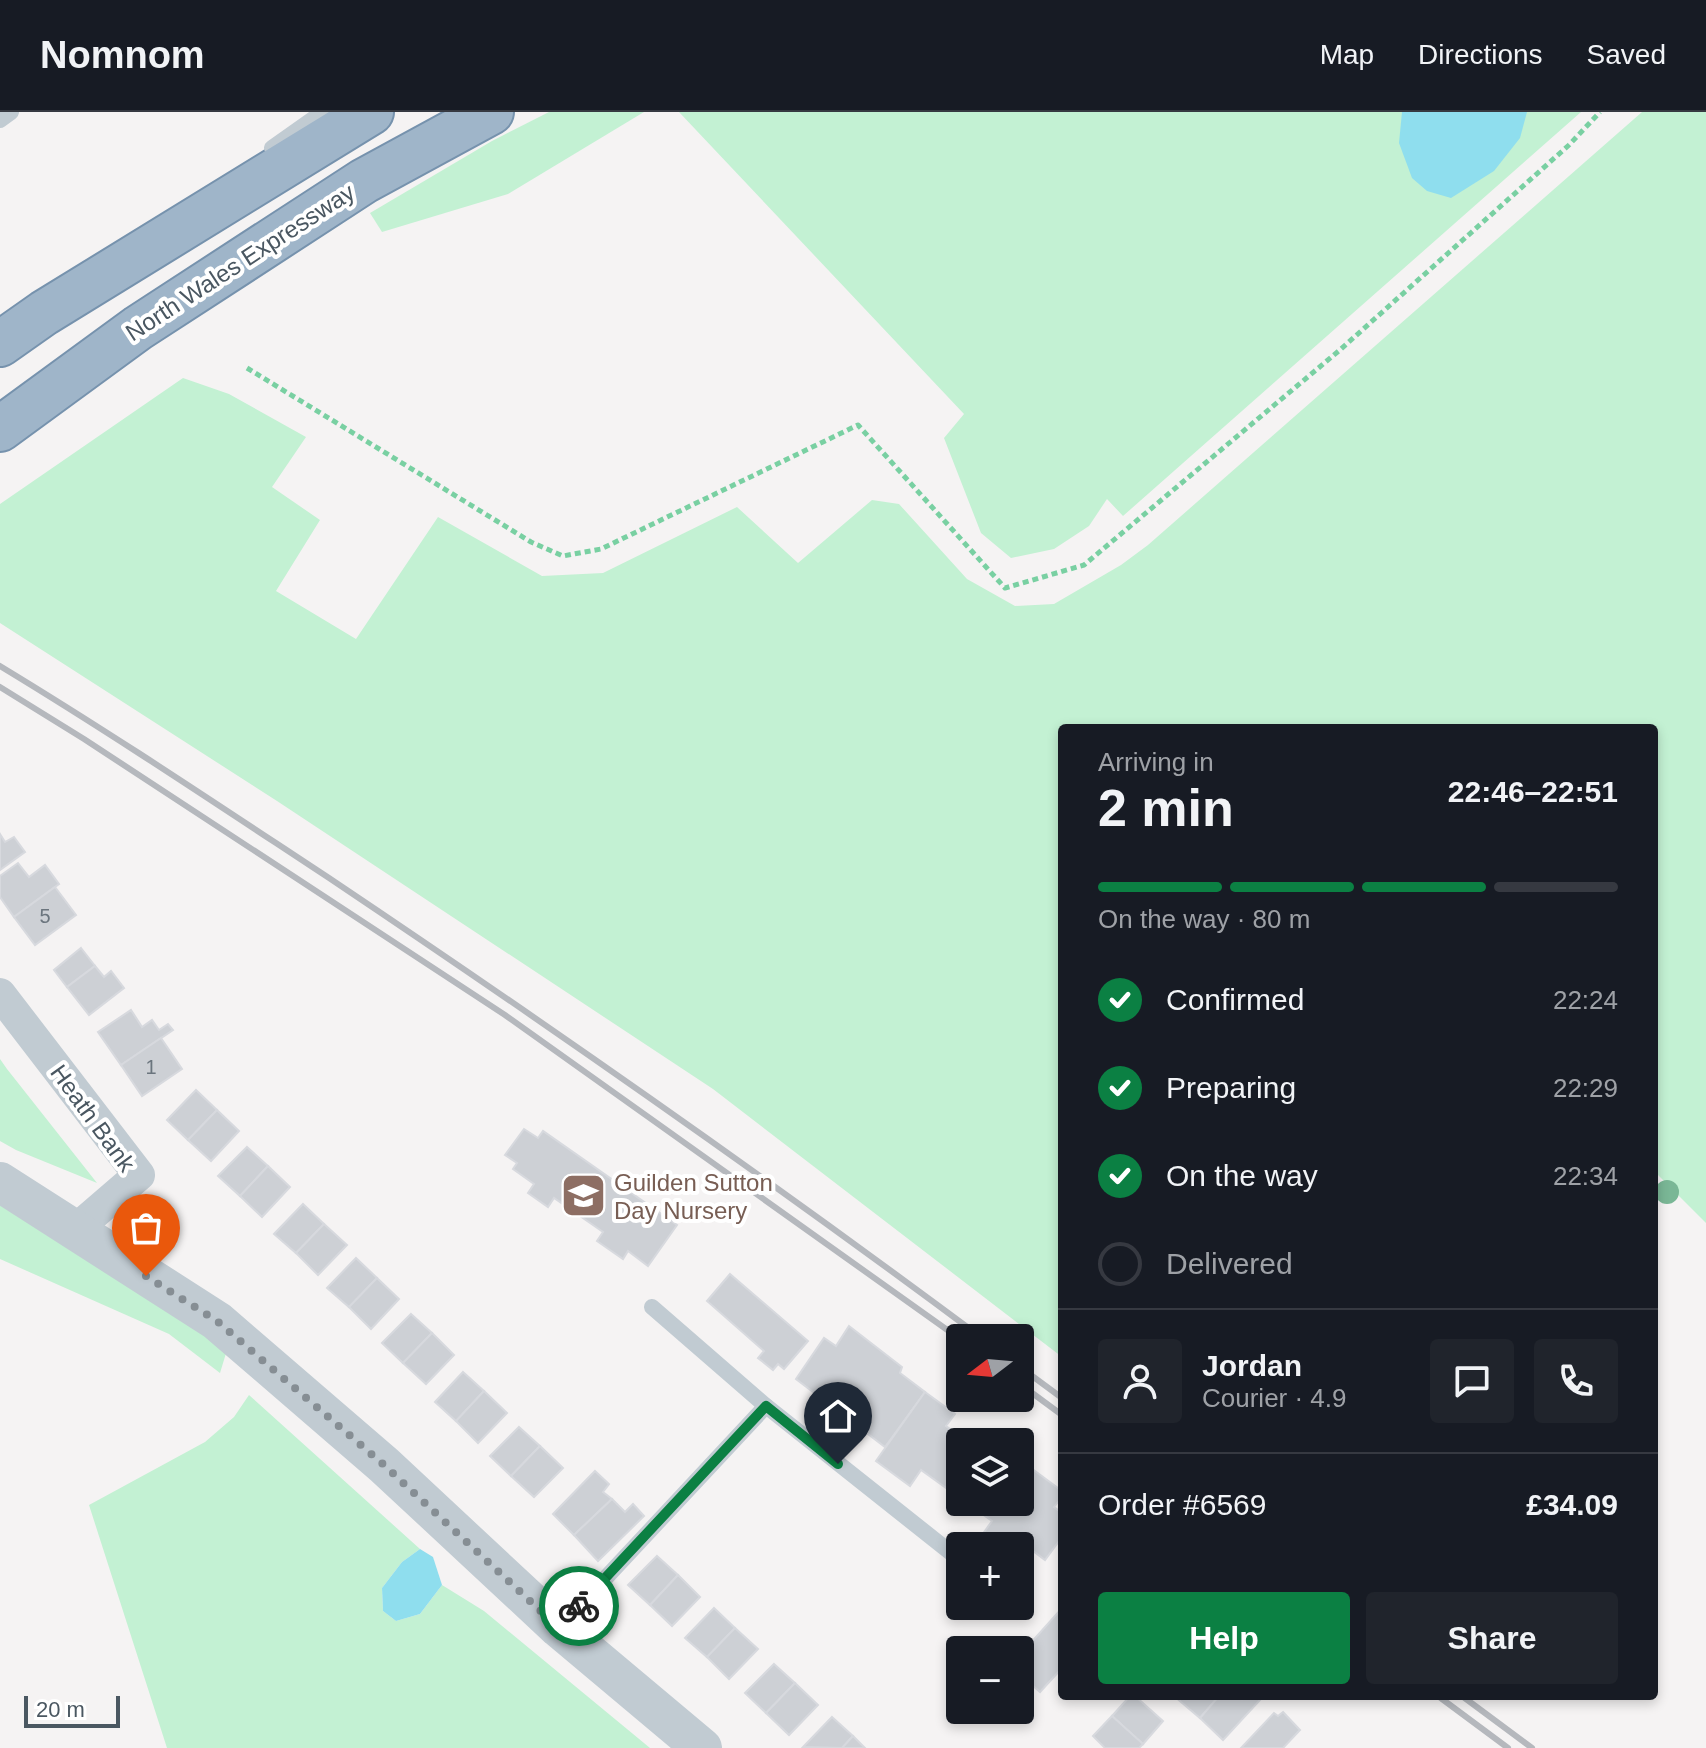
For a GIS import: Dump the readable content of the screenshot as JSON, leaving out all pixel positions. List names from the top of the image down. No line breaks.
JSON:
{"streets":{"highway":["North Wales Expressway"],"street":["Heath Bank"]},"places":{"school or university":["Guilden Sutton Day Nursery"]},"house_numbers":["5","1"],"scale_bar":"20 m","north":"left","page":{"header":"Nomnom","nav":["Map","Directions","Saved"],"heading":["2 min","Arriving in","22:46–22:51"],"panel":["Jordan","Courier · 4.9","Order #6569","£34.09"],"bar":"On the way · 80 m","list":[["Confirmed","22:24"],["Preparing","22:29"],["On the way","22:34"],"Delivered"],"map_buttons":["+","−"],"buttons":["Help","Share"],"scale":"20 m"}}
